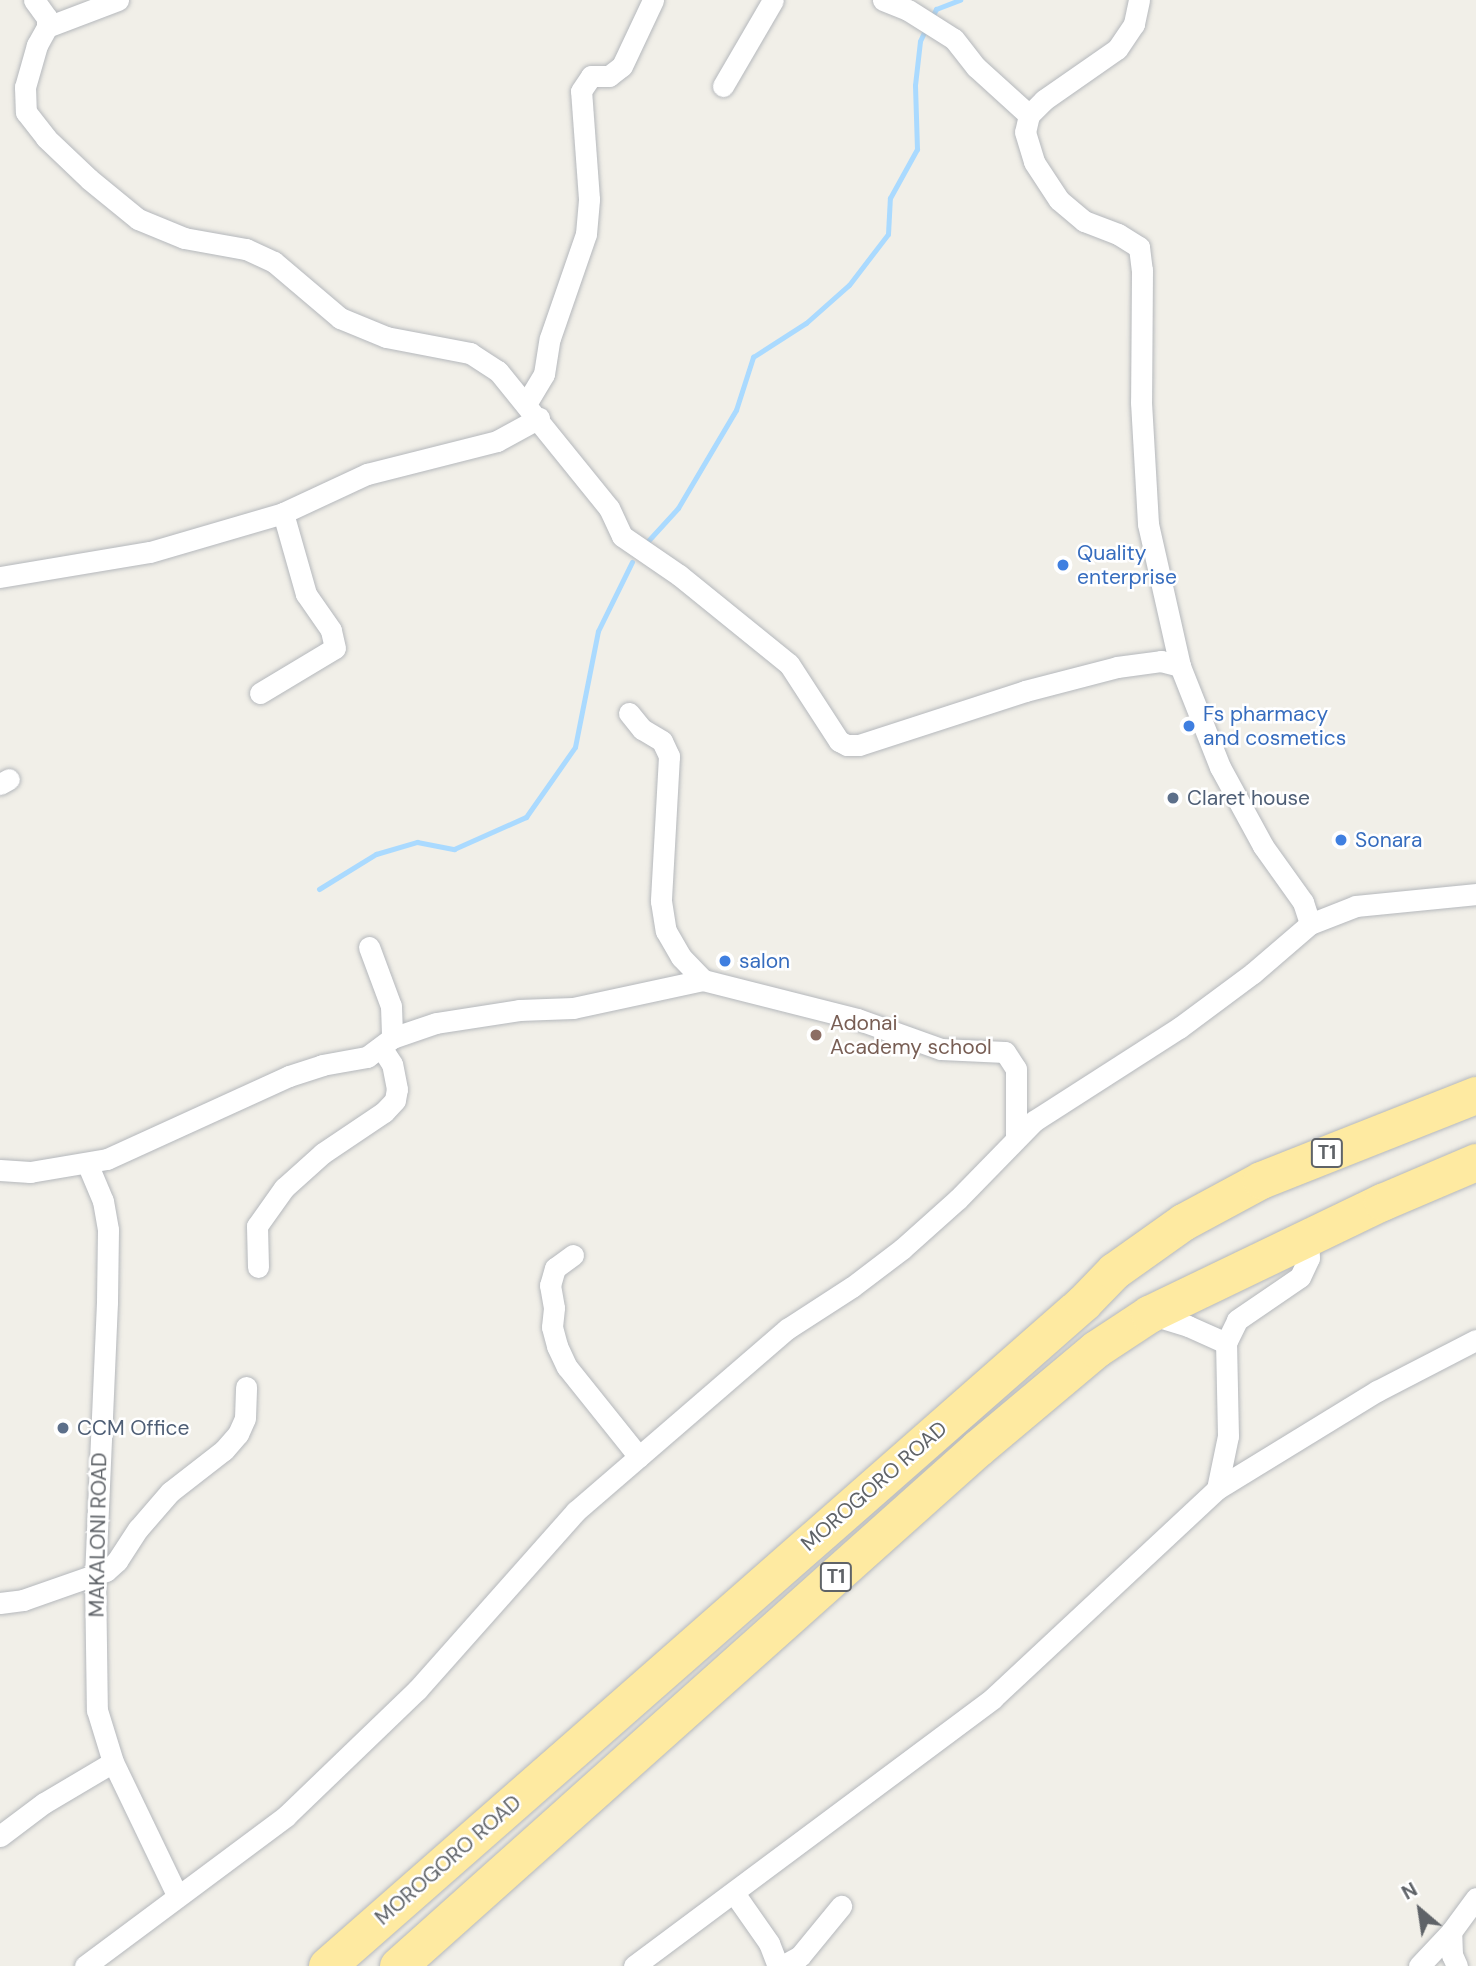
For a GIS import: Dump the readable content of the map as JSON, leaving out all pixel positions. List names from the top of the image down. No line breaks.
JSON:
{"streets":{"highway":["T1","MOROGORO ROAD"],"street":["MAKALONI ROAD"]},"places":["Quality enterprise","Fs pharmacy and cosmetics","Claret house","Sonara","salon","Adonai Academy school","CCM Office"],"north":"top left"}
